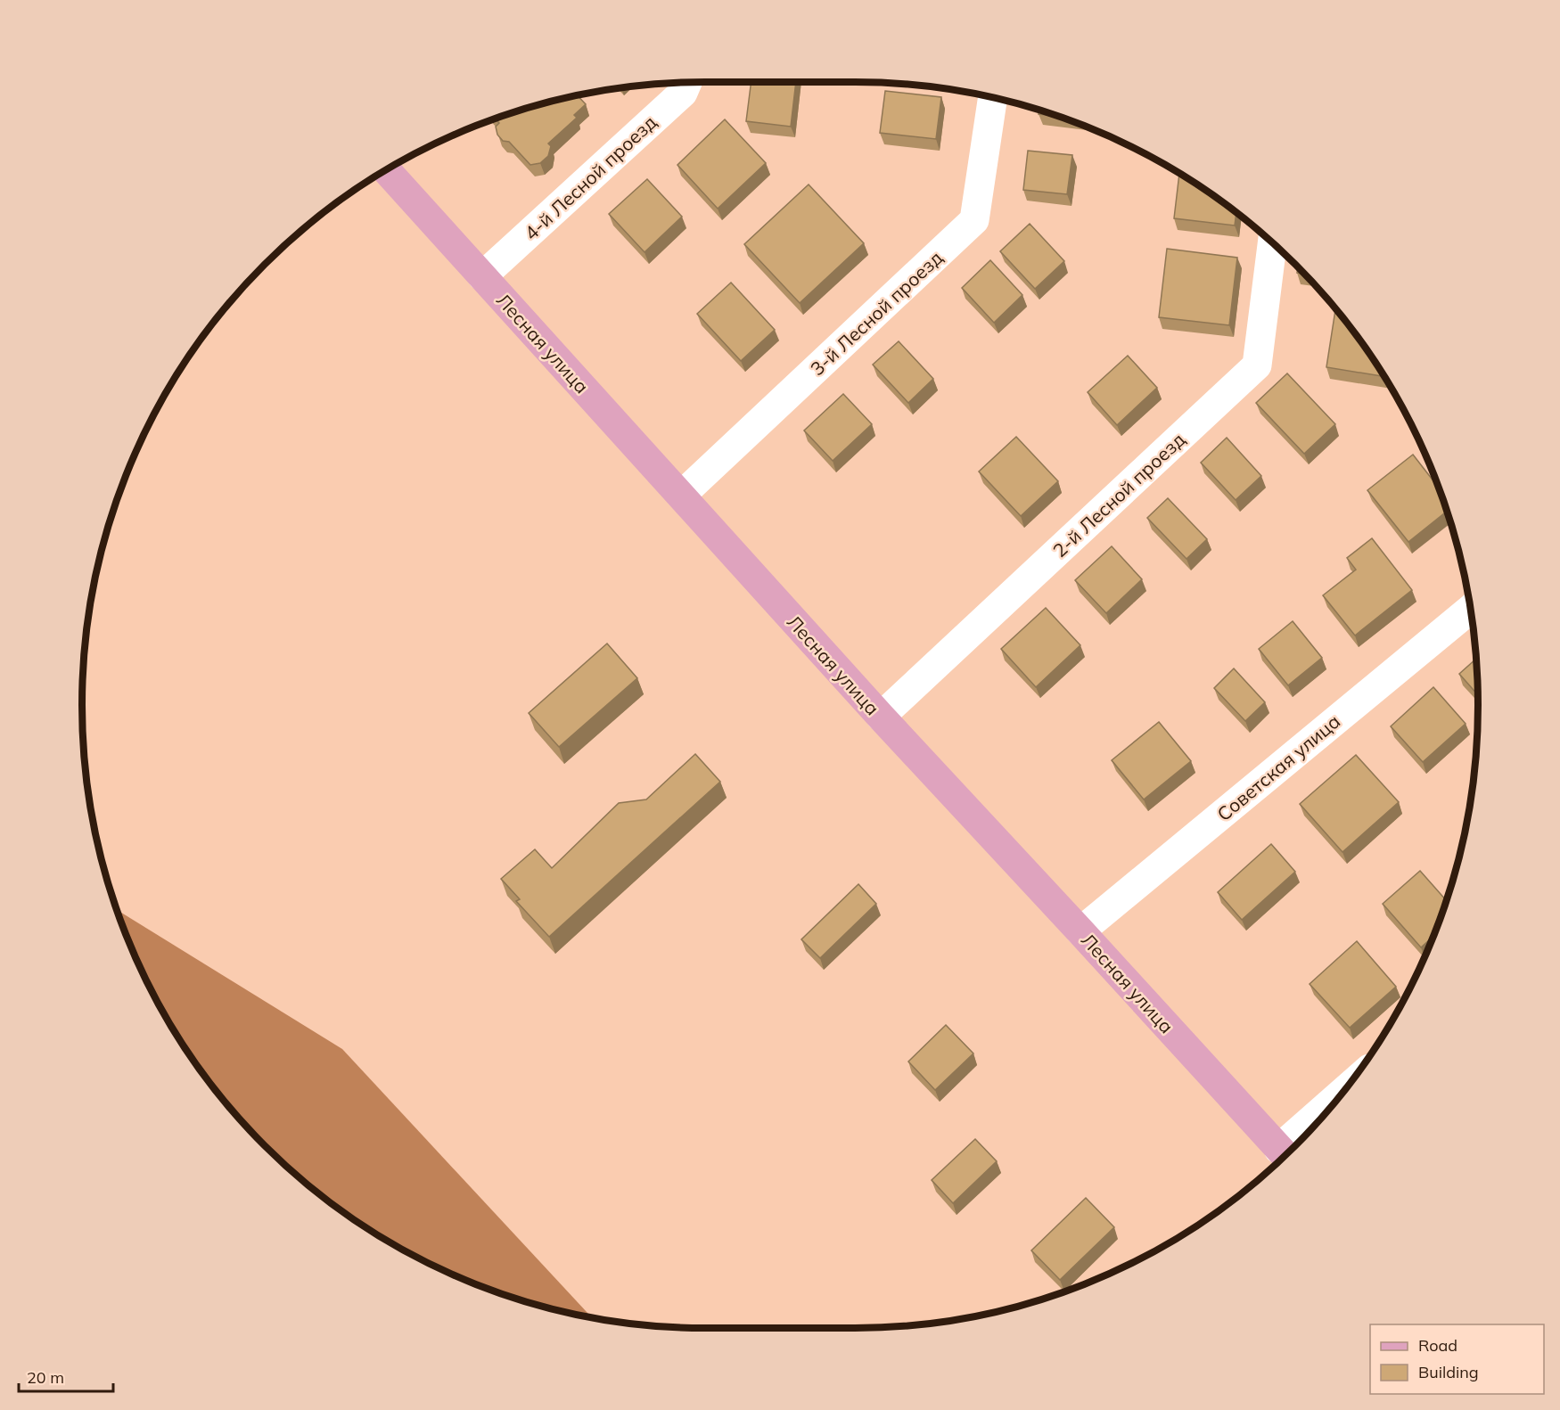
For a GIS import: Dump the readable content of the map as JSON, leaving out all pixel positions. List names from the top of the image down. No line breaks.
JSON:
{"streets":{"main road":["Лесная улица"],"street":["4-й Лесной проезд","3-й Лесной проезд","2-й Лесной проезд","Советская улица"]},"crossings":[["4-й Лесной проезд","Лесная улица"],["3-й Лесной проезд","Лесная улица"],["Лесная улица","2-й Лесной проезд"],["Лесная улица","Советская улица"]],"legend":["Road","Building"],"scale_bar":"20 m"}
